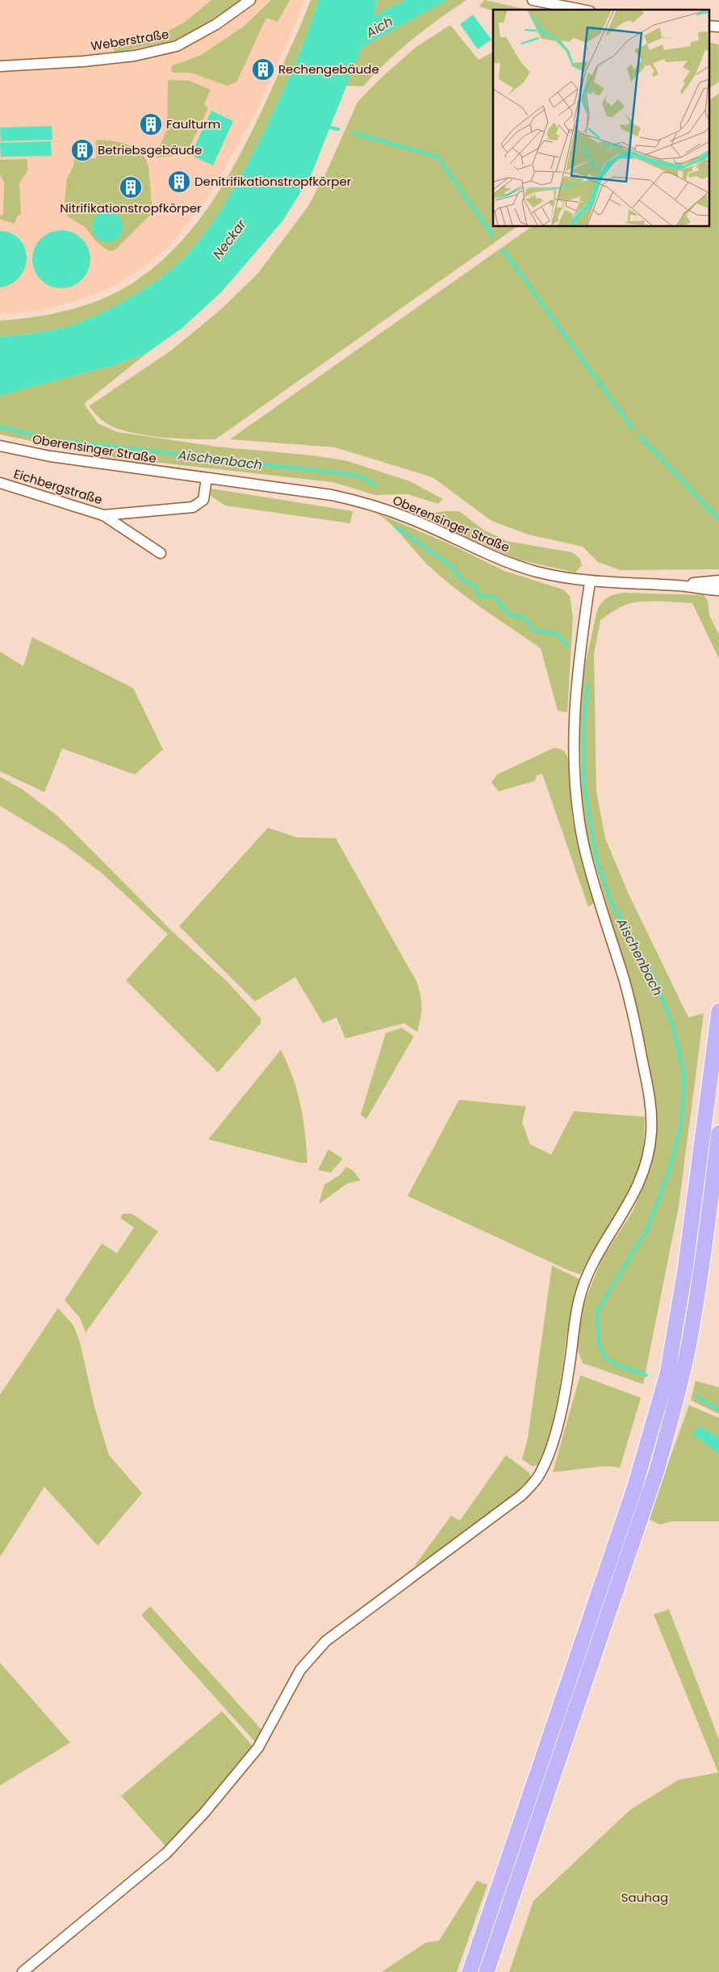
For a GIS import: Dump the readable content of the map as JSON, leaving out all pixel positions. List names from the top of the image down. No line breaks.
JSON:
{"streets":{"street":["Weberstraße","Oberensinger Straße","Eichbergstraße"]},"crossings":[["Oberensinger Straße","Eichbergstraße"]],"water":["Aich","Neckar","Aischenbach"],"parks":["Sauhag"],"places":{"building":["Rechengebäude","Faulturm","Betriebsgebäude","Denitrifikationstropfkörper","Nitrifikationstropfkörper"]}}
